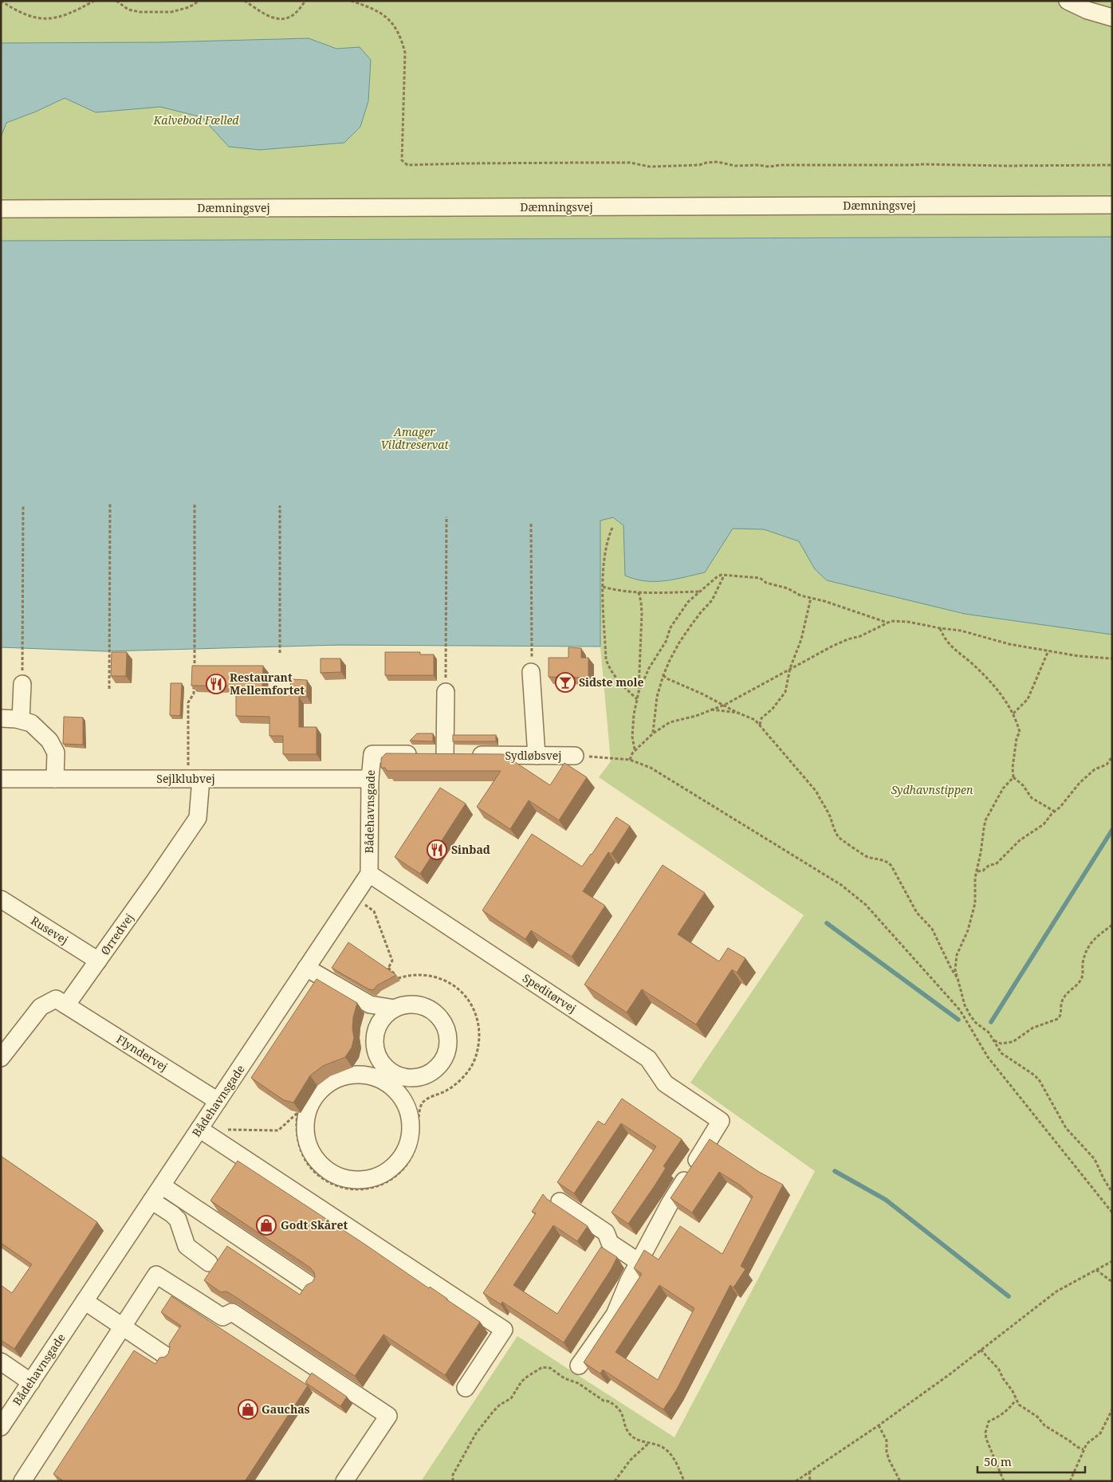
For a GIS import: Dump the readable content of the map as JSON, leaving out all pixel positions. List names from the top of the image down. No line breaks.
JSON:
{"streets":{"street":["Dæmningsvej","Sydløbsvej","Sejlklubvej","Bådehavnsgade","Rusevej","Ørredvej","Speditørvej","Flyndervej"]},"crossings":[["Sydløbsvej","Bådehavnsgade"],["Sejlklubvej","Bådehavnsgade"],["Sejlklubvej","Ørredvej"],["Bådehavnsgade","Speditørvej"],["Bådehavnsgade","Flyndervej"],["Rusevej","Ørredvej"],["Ørredvej","Flyndervej"]],"parks":["Kalvebod Fælled","Amager Vildtreservat","Sydhavnstippen"],"places":{"bar":["Sidste mole"],"restaurant":["Restaurant Mellemfortet","Sinbad"],"shop":["Godt Skåret","Gauchas"]},"scale_bar":"50 m"}
